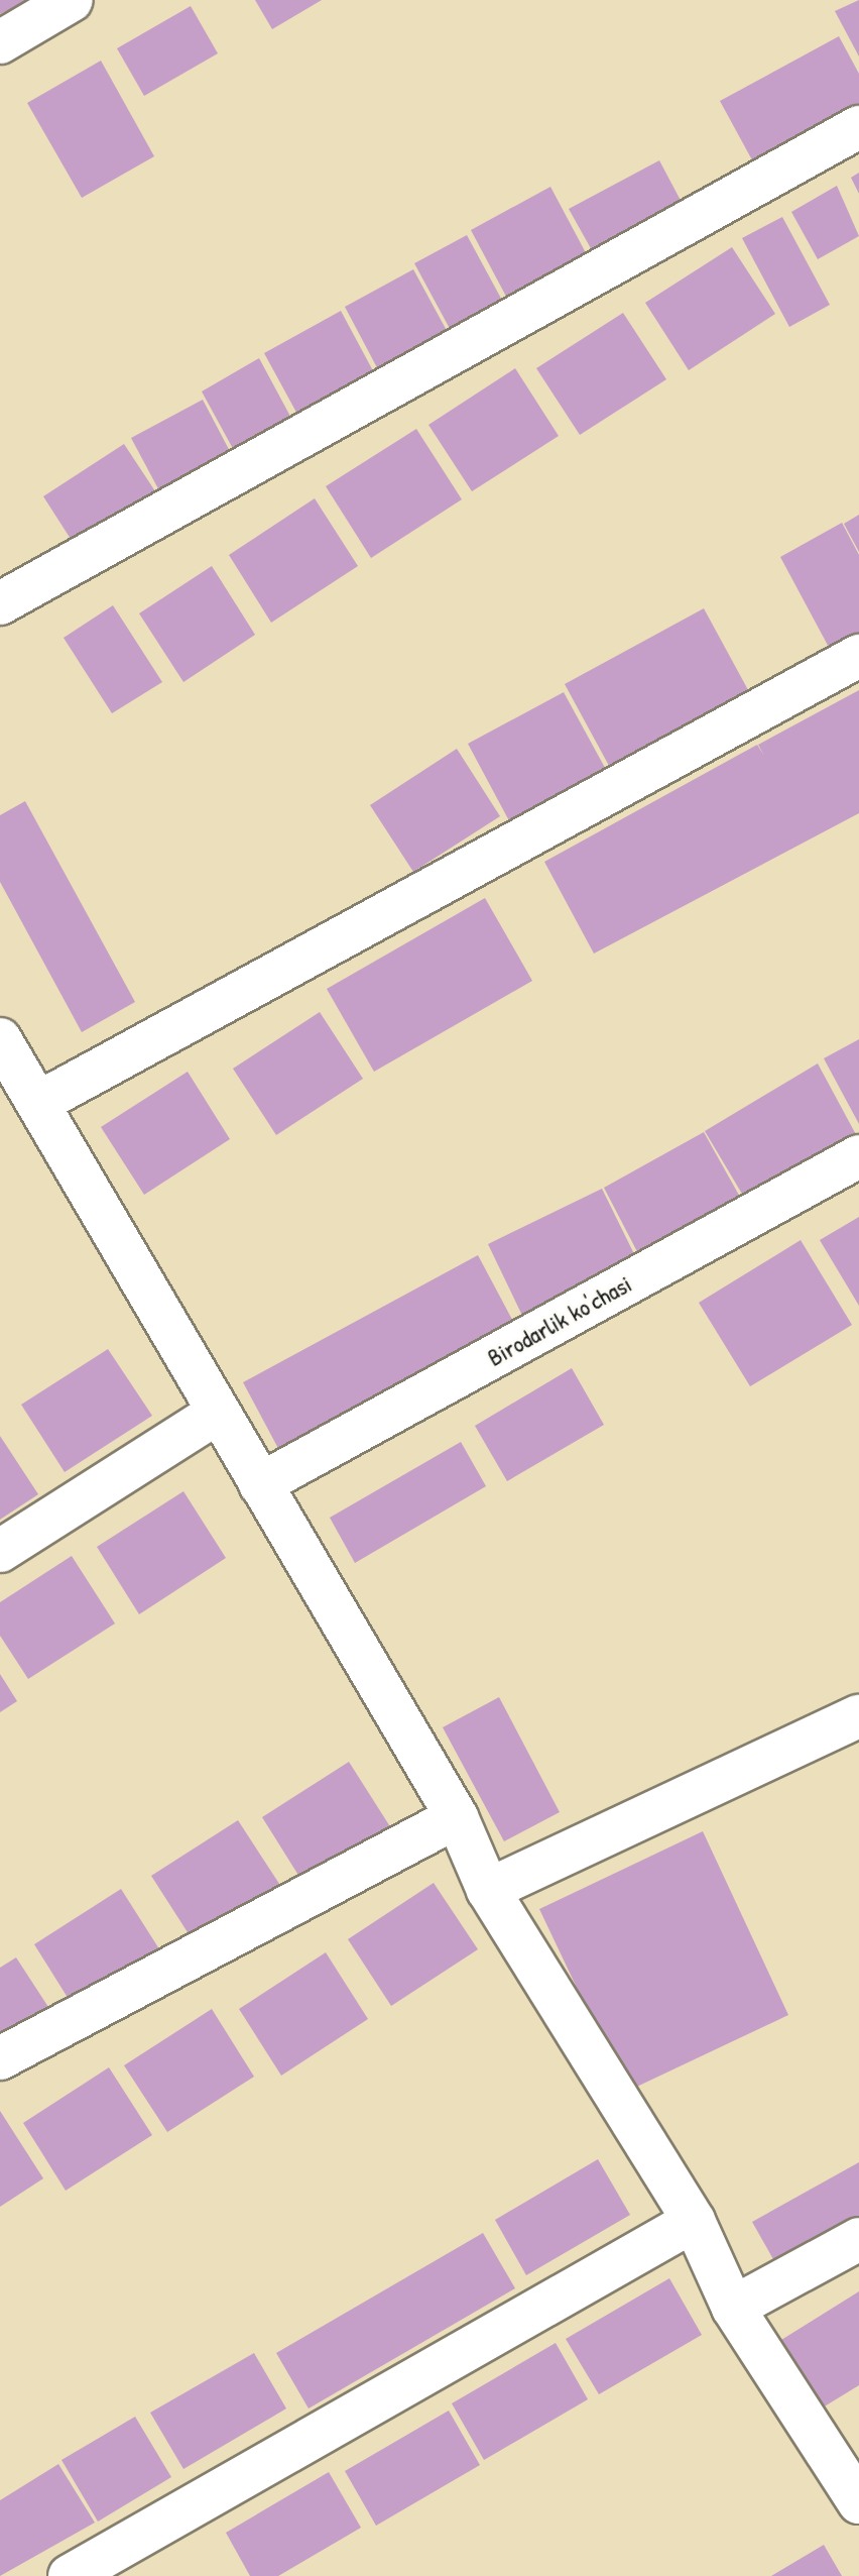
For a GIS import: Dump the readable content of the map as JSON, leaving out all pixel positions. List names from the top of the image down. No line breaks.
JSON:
{"streets":{"street":["Birodarlik ko'chasi"]}}
